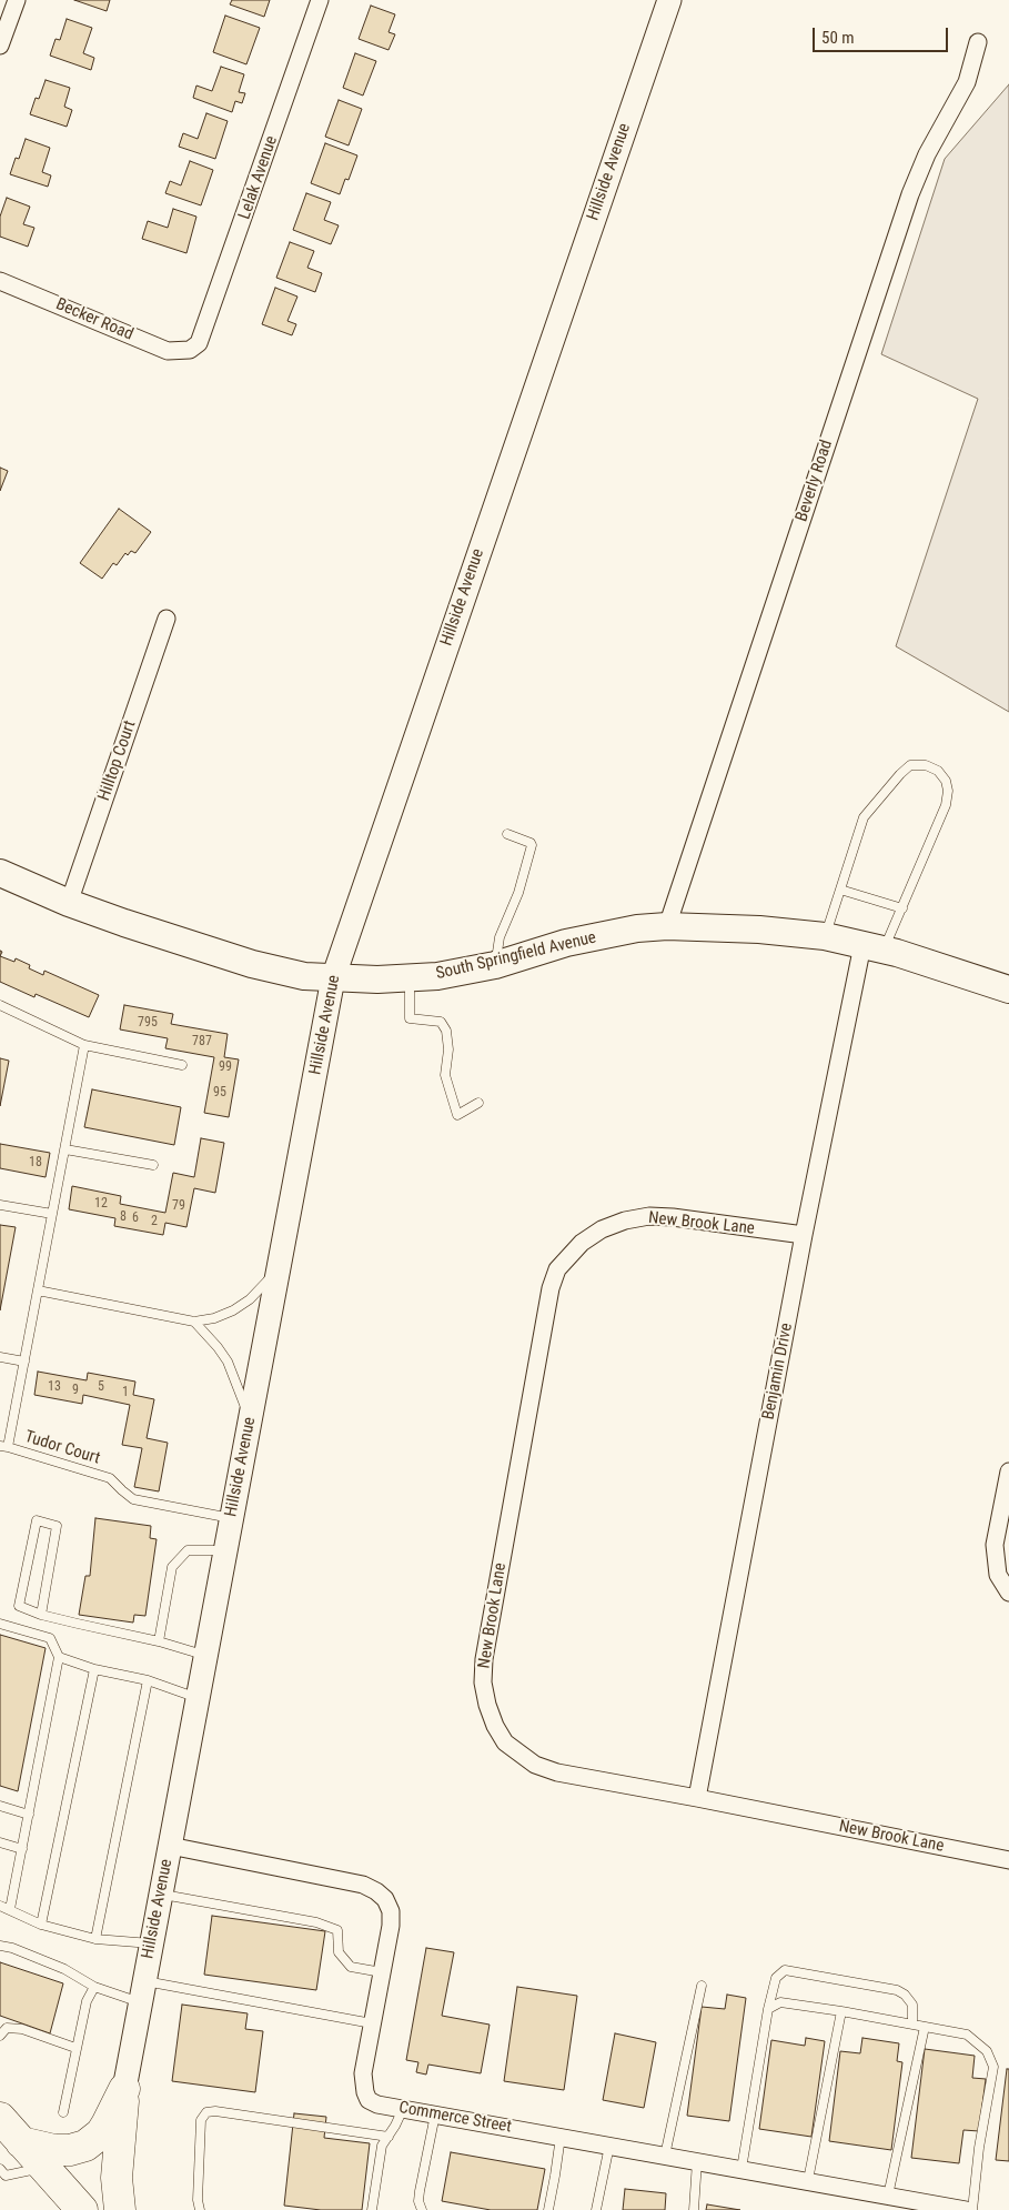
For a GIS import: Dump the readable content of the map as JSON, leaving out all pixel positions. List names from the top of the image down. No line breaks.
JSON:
{"streets":{"main road":["South Springfield Avenue"],"street":["Hillside Avenue","Lelak Avenue","Becker Road","Beverly Road","Hilltop Court","New Brook Lane","Benjamin Drive","Commerce Street"],"lane":["Tudor Court"]},"crossings":[["Hillside Avenue","South Springfield Avenue"],["Hillside Avenue","Tudor Court"],["Hillside Avenue","Commerce Street"],["Lelak Avenue","Becker Road"],["Beverly Road","South Springfield Avenue"],["Hilltop Court","South Springfield Avenue"],["South Springfield Avenue","Benjamin Drive"],["New Brook Lane","Benjamin Drive"]],"house_numbers":["795","787","99","95","18","12","79","8","6","2","13","5","9","1"],"scale_bar":"50 m"}
